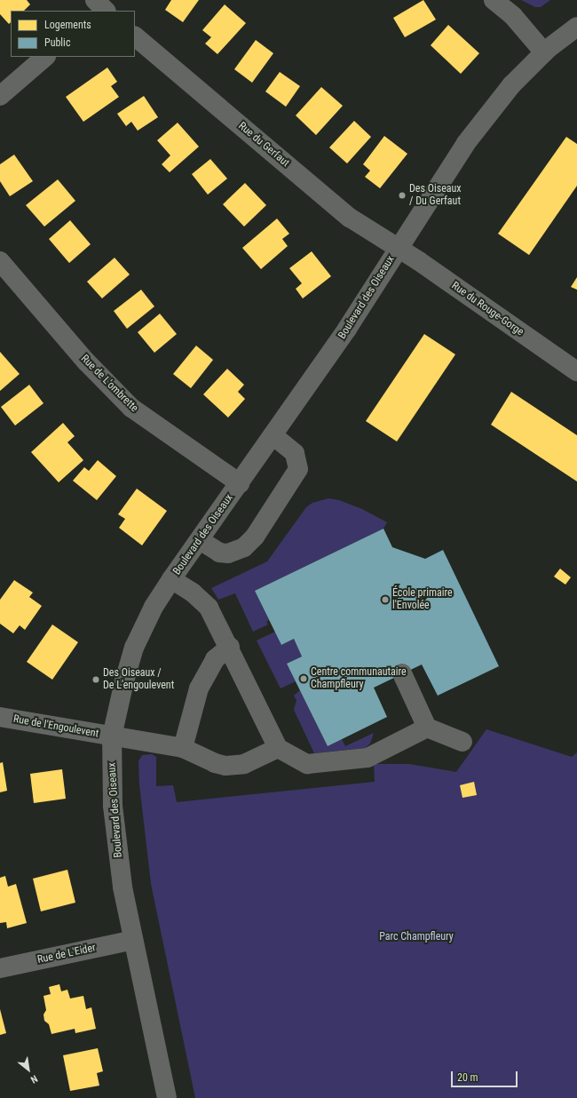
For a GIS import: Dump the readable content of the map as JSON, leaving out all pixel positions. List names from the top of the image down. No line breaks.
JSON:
{"streets":{"street":["Rue du Gerfaut","Boulevard des Oiseaux","Rue du Rouge-Gorge","Rue de L'ombrette","Rue de l'Engoulevent","Rue de L'Eider"]},"crossings":[["Rue du Gerfaut","Boulevard des Oiseaux"],["Rue du Gerfaut","Rue du Rouge-Gorge"],["Boulevard des Oiseaux","Rue du Rouge-Gorge"],["Boulevard des Oiseaux","Rue de L'ombrette"],["Boulevard des Oiseaux","Rue de l'Engoulevent"],["Boulevard des Oiseaux","Rue de L'Eider"]],"parks":["Parc Champfleury"],"places":["Des Oiseaux / Du Gerfaut","École primaire l'Envolée","Centre communautaire Champfleury","Des Oiseaux / De L'engoulevent"],"legend":["Logements","Public"],"scale_bar":"20 m","north":"bottom right"}
